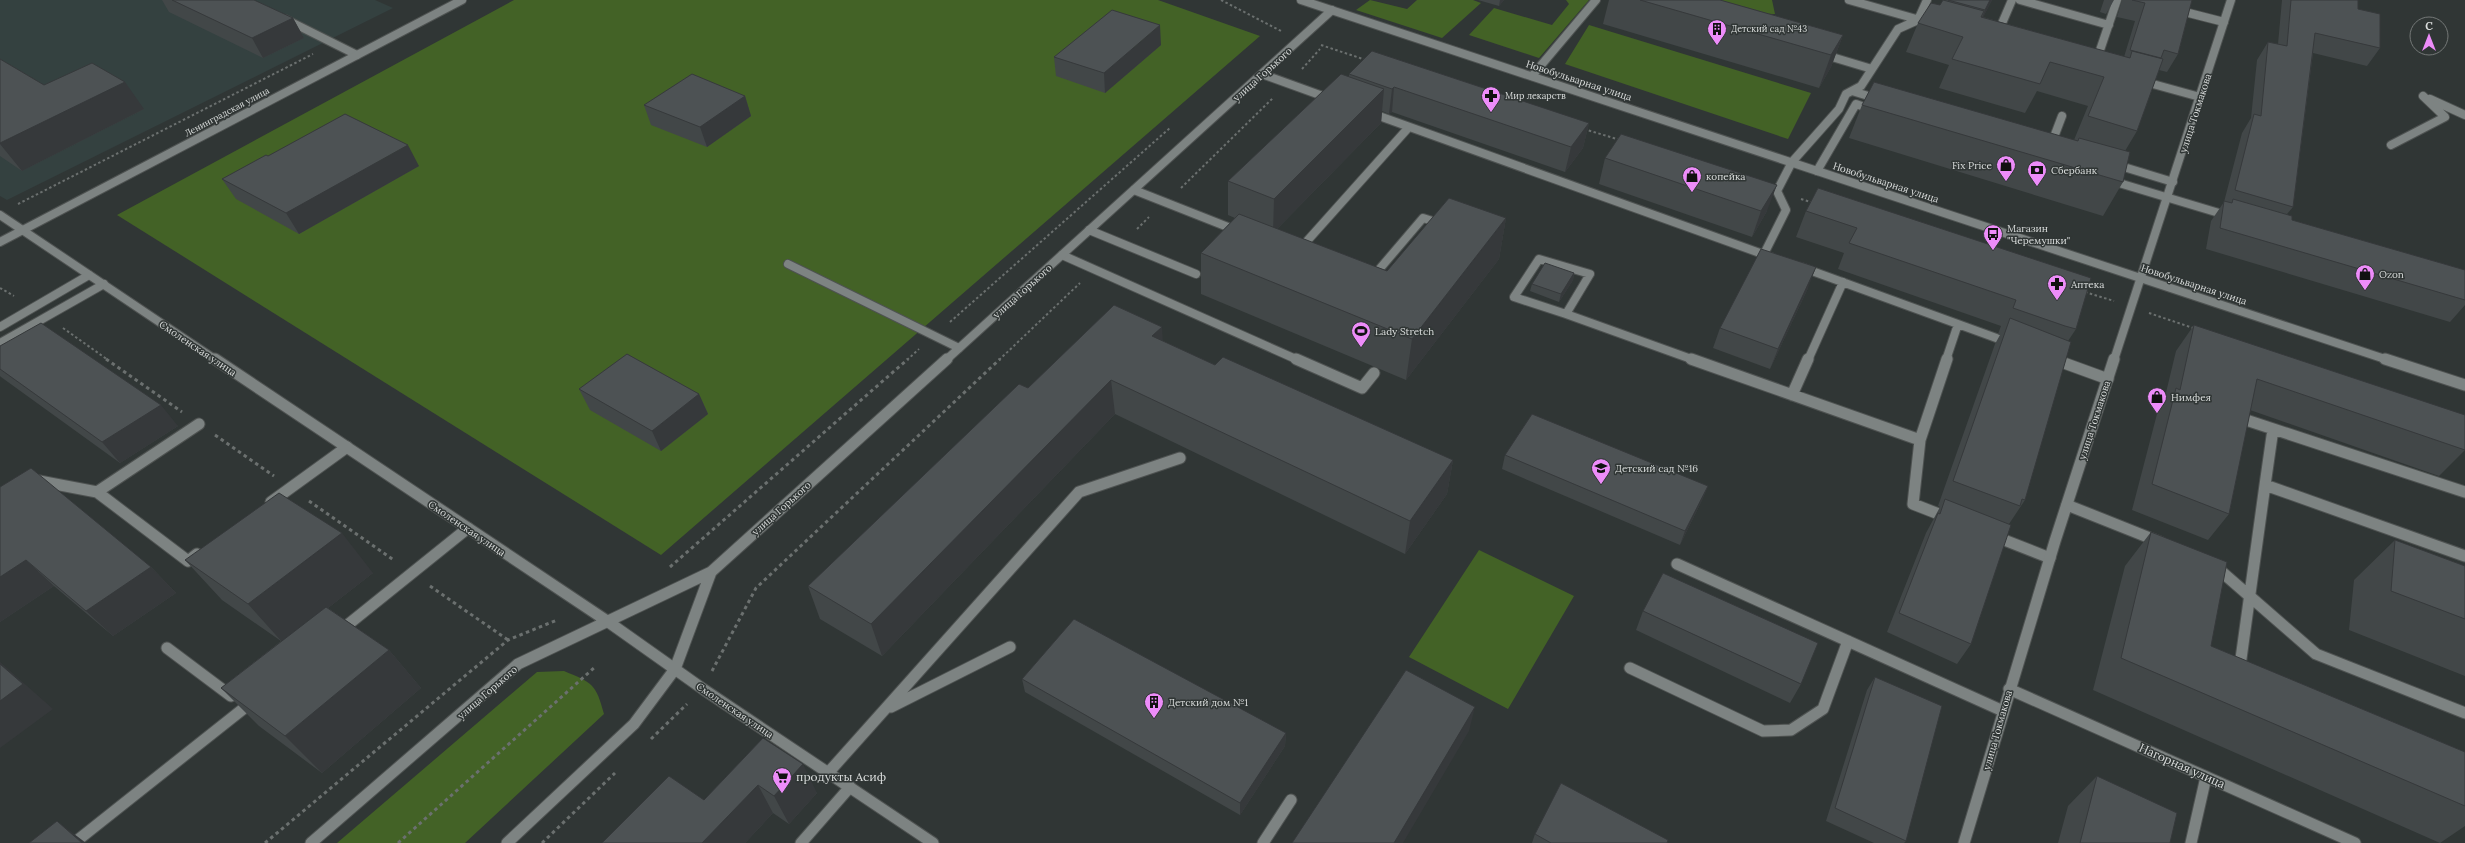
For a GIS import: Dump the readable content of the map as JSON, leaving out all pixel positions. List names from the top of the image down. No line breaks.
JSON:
{"streets":{"street":["улица Горького","Новобульварная улица","Ленинградская улица","улица Токмакова","Смоленская улица","Нагорная улица"]},"crossings":[["улица Горького","Новобульварная улица"],["улица Горького","Смоленская улица"],["Новобульварная улица","улица Токмакова"],["Ленинградская улица","Смоленская улица"],["улица Токмакова","Нагорная улица"]],"places":{"building":["Детский сад №43","Детский дом №1"],"pharmacy":["Мир лекарств","Аптека"],"shop":["Fix Price","копейка","Ozon","Нимфея"],"bank":["Сбербанк"],"bus stop":["Магазин \"Черемушки\""],"sports":["Lady Stretch"],"school or university":["Детский сад №16"],"supermarket":["продукты Асиф"]},"north":"top"}
